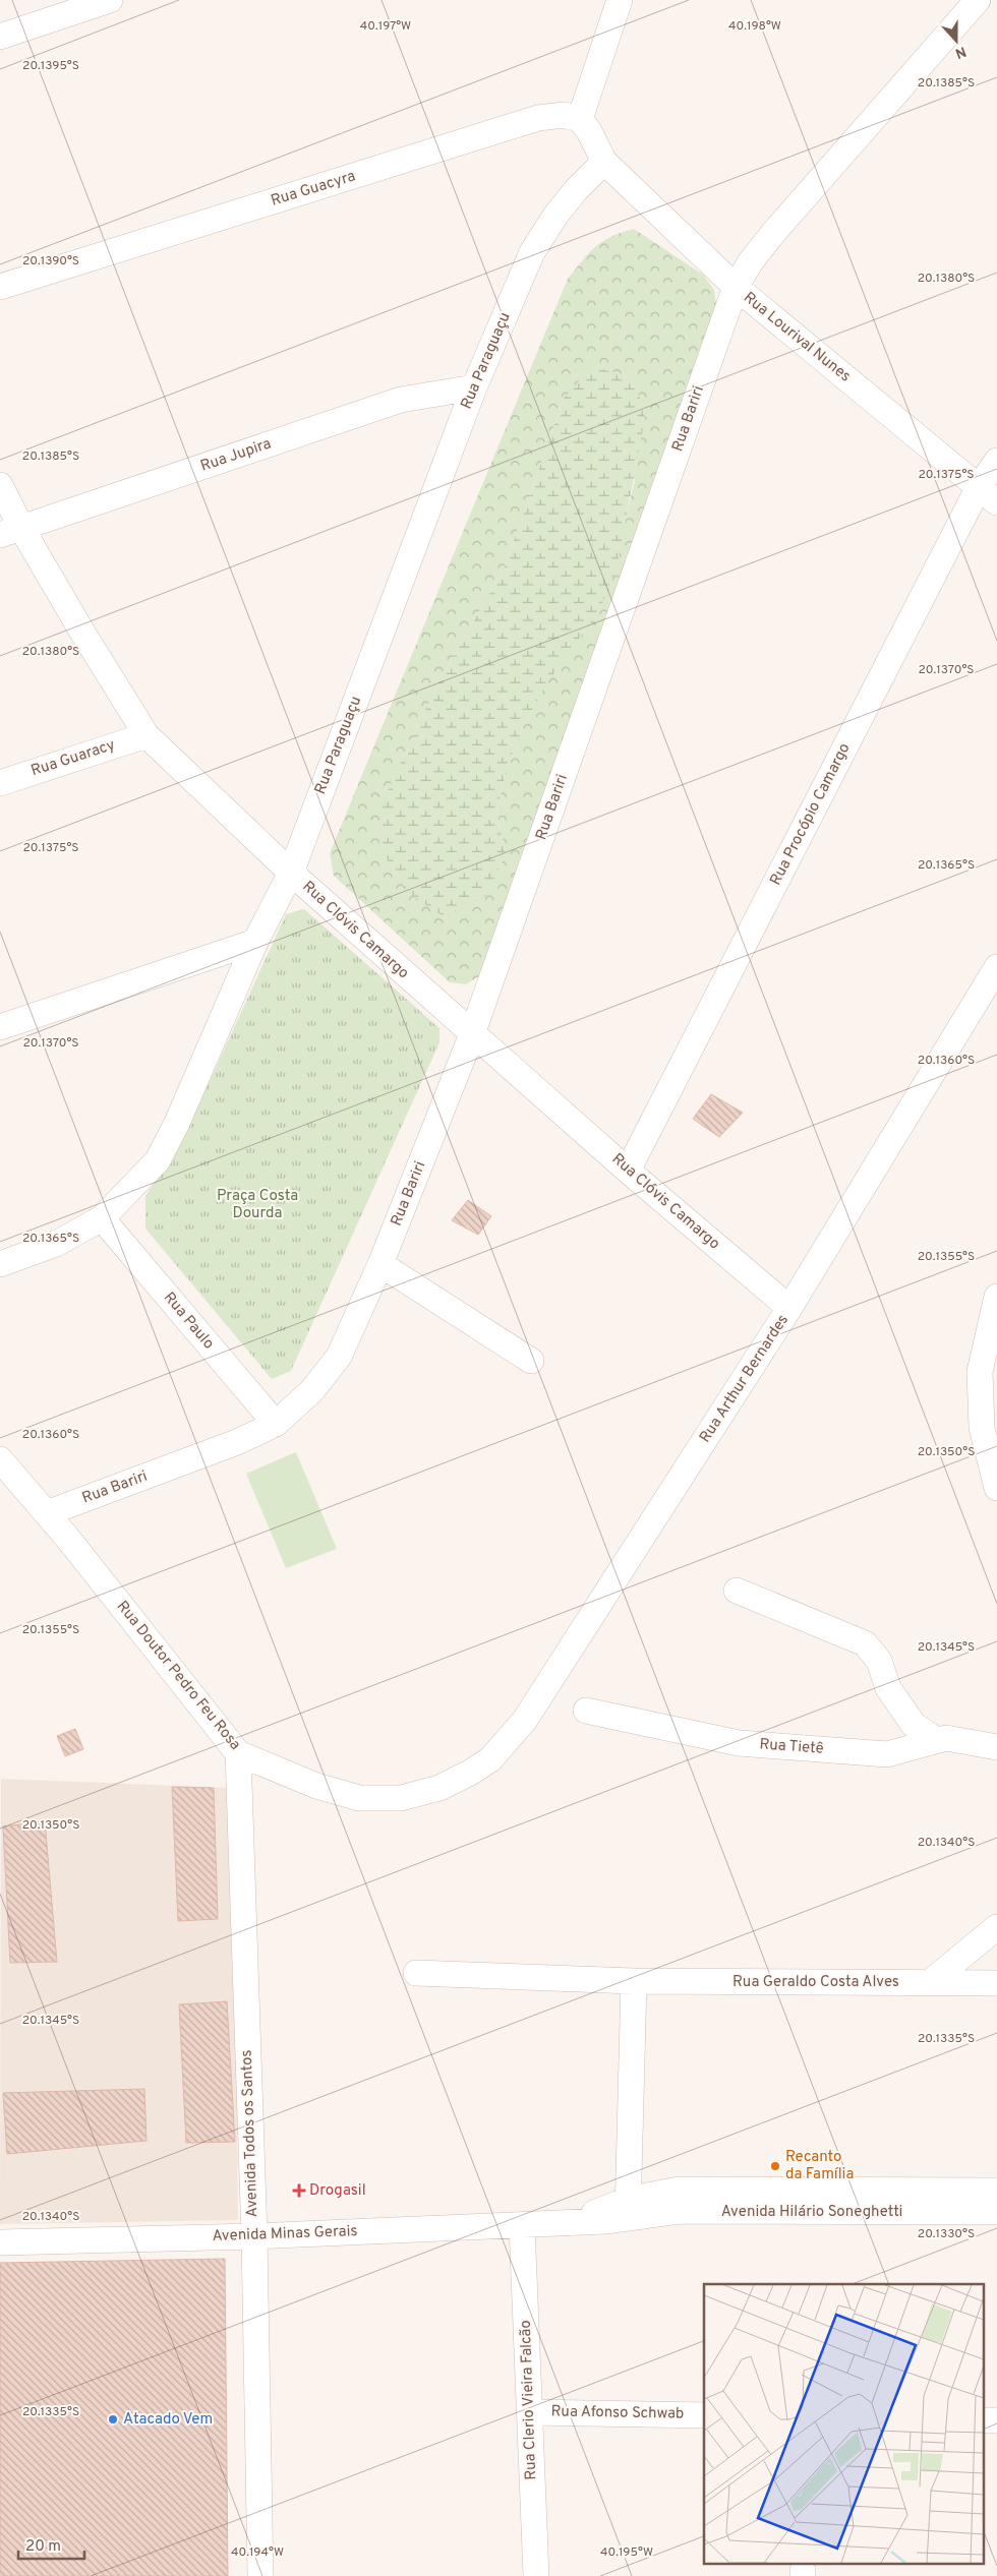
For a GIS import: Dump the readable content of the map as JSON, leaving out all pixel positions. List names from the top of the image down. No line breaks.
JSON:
{"streets":{"street":["Rua Guacyra","Rua Lourival Nunes","Rua Paraguaçu","Rua Bariri","Rua Jupira","Rua Guaracy","Rua Procópio Camargo","Rua Clóvis Camargo","Rua Paulo","Rua Arthur Bernardes","Rua Doutor Pedro Feu Rosa","Rua Tietê","Rua Geraldo Costa Alves","Avenida Todos os Santos","Avenida Hilário Soneghetti","Avenida Minas Gerais","Rua Clerio Vieira Falcão","Rua Afonso Schwab"]},"crossings":[["Rua Lourival Nunes","Rua Paraguaçu"],["Rua Lourival Nunes","Rua Bariri"],["Rua Lourival Nunes","Rua Procópio Camargo"],["Rua Paraguaçu","Rua Jupira"],["Rua Paraguaçu","Rua Clóvis Camargo"],["Rua Paraguaçu","Rua Paulo"],["Rua Bariri","Rua Clóvis Camargo"],["Rua Bariri","Rua Paulo"],["Rua Bariri","Rua Doutor Pedro Feu Rosa"],["Rua Jupira","Rua Clóvis Camargo"],["Rua Guaracy","Rua Clóvis Camargo"],["Rua Procópio Camargo","Rua Clóvis Camargo"],["Rua Clóvis Camargo","Rua Arthur Bernardes"],["Rua Arthur Bernardes","Rua Doutor Pedro Feu Rosa"],["Rua Doutor Pedro Feu Rosa","Avenida Todos os Santos"],["Avenida Todos os Santos","Avenida Minas Gerais"],["Avenida Hilário Soneghetti","Avenida Minas Gerais"],["Avenida Minas Gerais","Rua Clerio Vieira Falcão"],["Rua Clerio Vieira Falcão","Rua Afonso Schwab"]],"parks":["Praça Costa Dourda"],"places":{"other":["Recanto da Família","Atacado Vem"],"health":["Drogasil"]},"scale_bar":"20 m","north":"bottom","coordinates":["40.197°W","40.198°W","20.1395°S","20.1385°S","20.1390°S","20.1380°S","20.1375°S","20.1370°S","20.1365°S","20.1360°S","20.1355°S","20.1350°S","20.1345°S","20.1340°S","20.1335°S","20.1330°S","40.194°W","40.195°W"]}
